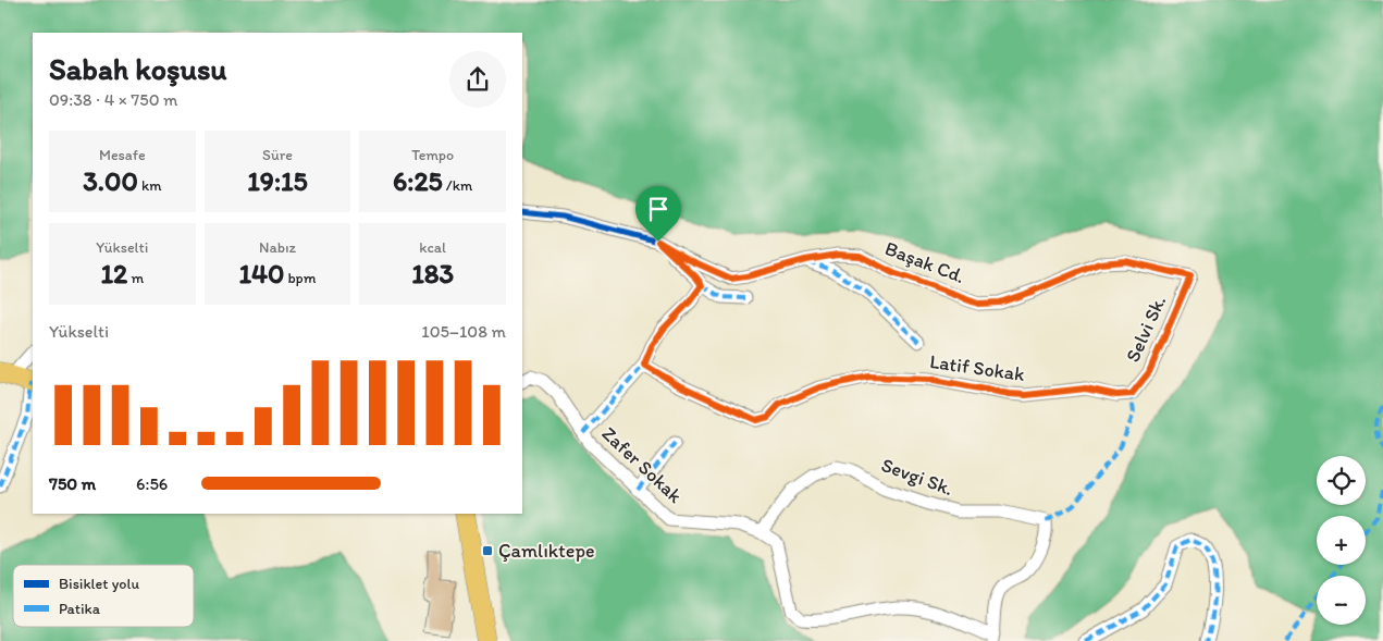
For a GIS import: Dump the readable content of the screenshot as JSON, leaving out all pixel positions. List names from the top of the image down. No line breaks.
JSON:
{"streets":{"street":["Başak Cd.","Selvi Sk.","Latif Sokak","Zafer Sokak","Sevgi Sk."]},"crossings":[["Başak Cd.","Selvi Sk."],["Selvi Sk.","Latif Sokak"],["Zafer Sokak","Sevgi Sk."]],"places":{"transit":["Çamlıktepe"]},"legend":["Bisiklet yolu","Patika"],"page":{"heading":["Sabah koşusu","09:38 · 4 × 750 m"],"stats":[["Mesafe","3.00 km"],["Süre","19:15"],["Tempo","6:25 /km"],["Yükselti","12 m"],["Nabız","140 bpm"],["kcal","183"]],"chart":["Yükselti","105–108 m"],"map_buttons":["+","−"],"list":[{"name":"750 m","note":"6:56"}]}}
